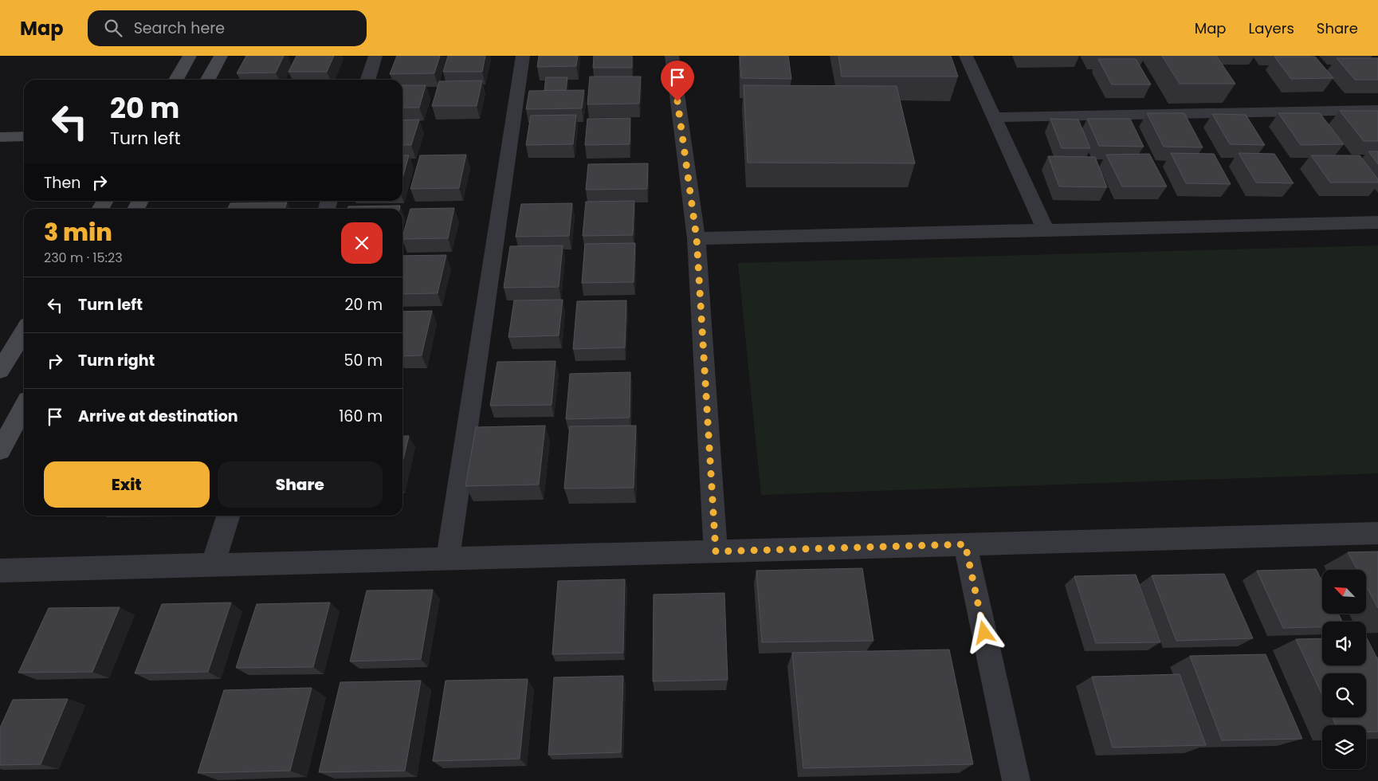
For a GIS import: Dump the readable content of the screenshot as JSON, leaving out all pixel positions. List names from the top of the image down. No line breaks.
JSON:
{"north":"top left","page":{"header":"Map","search":"Search here","nav":["Map","Layers","Share"],"turn":["20 m","Turn left"],"then":"Then","heading":["3 min","230 m · 15:23"],"list":[{"name":"Turn left","value":"20 m"},{"name":"Turn right","value":"50 m"},{"name":"Arrive at destination","value":"160 m"}],"buttons":["Exit","Share"]}}
